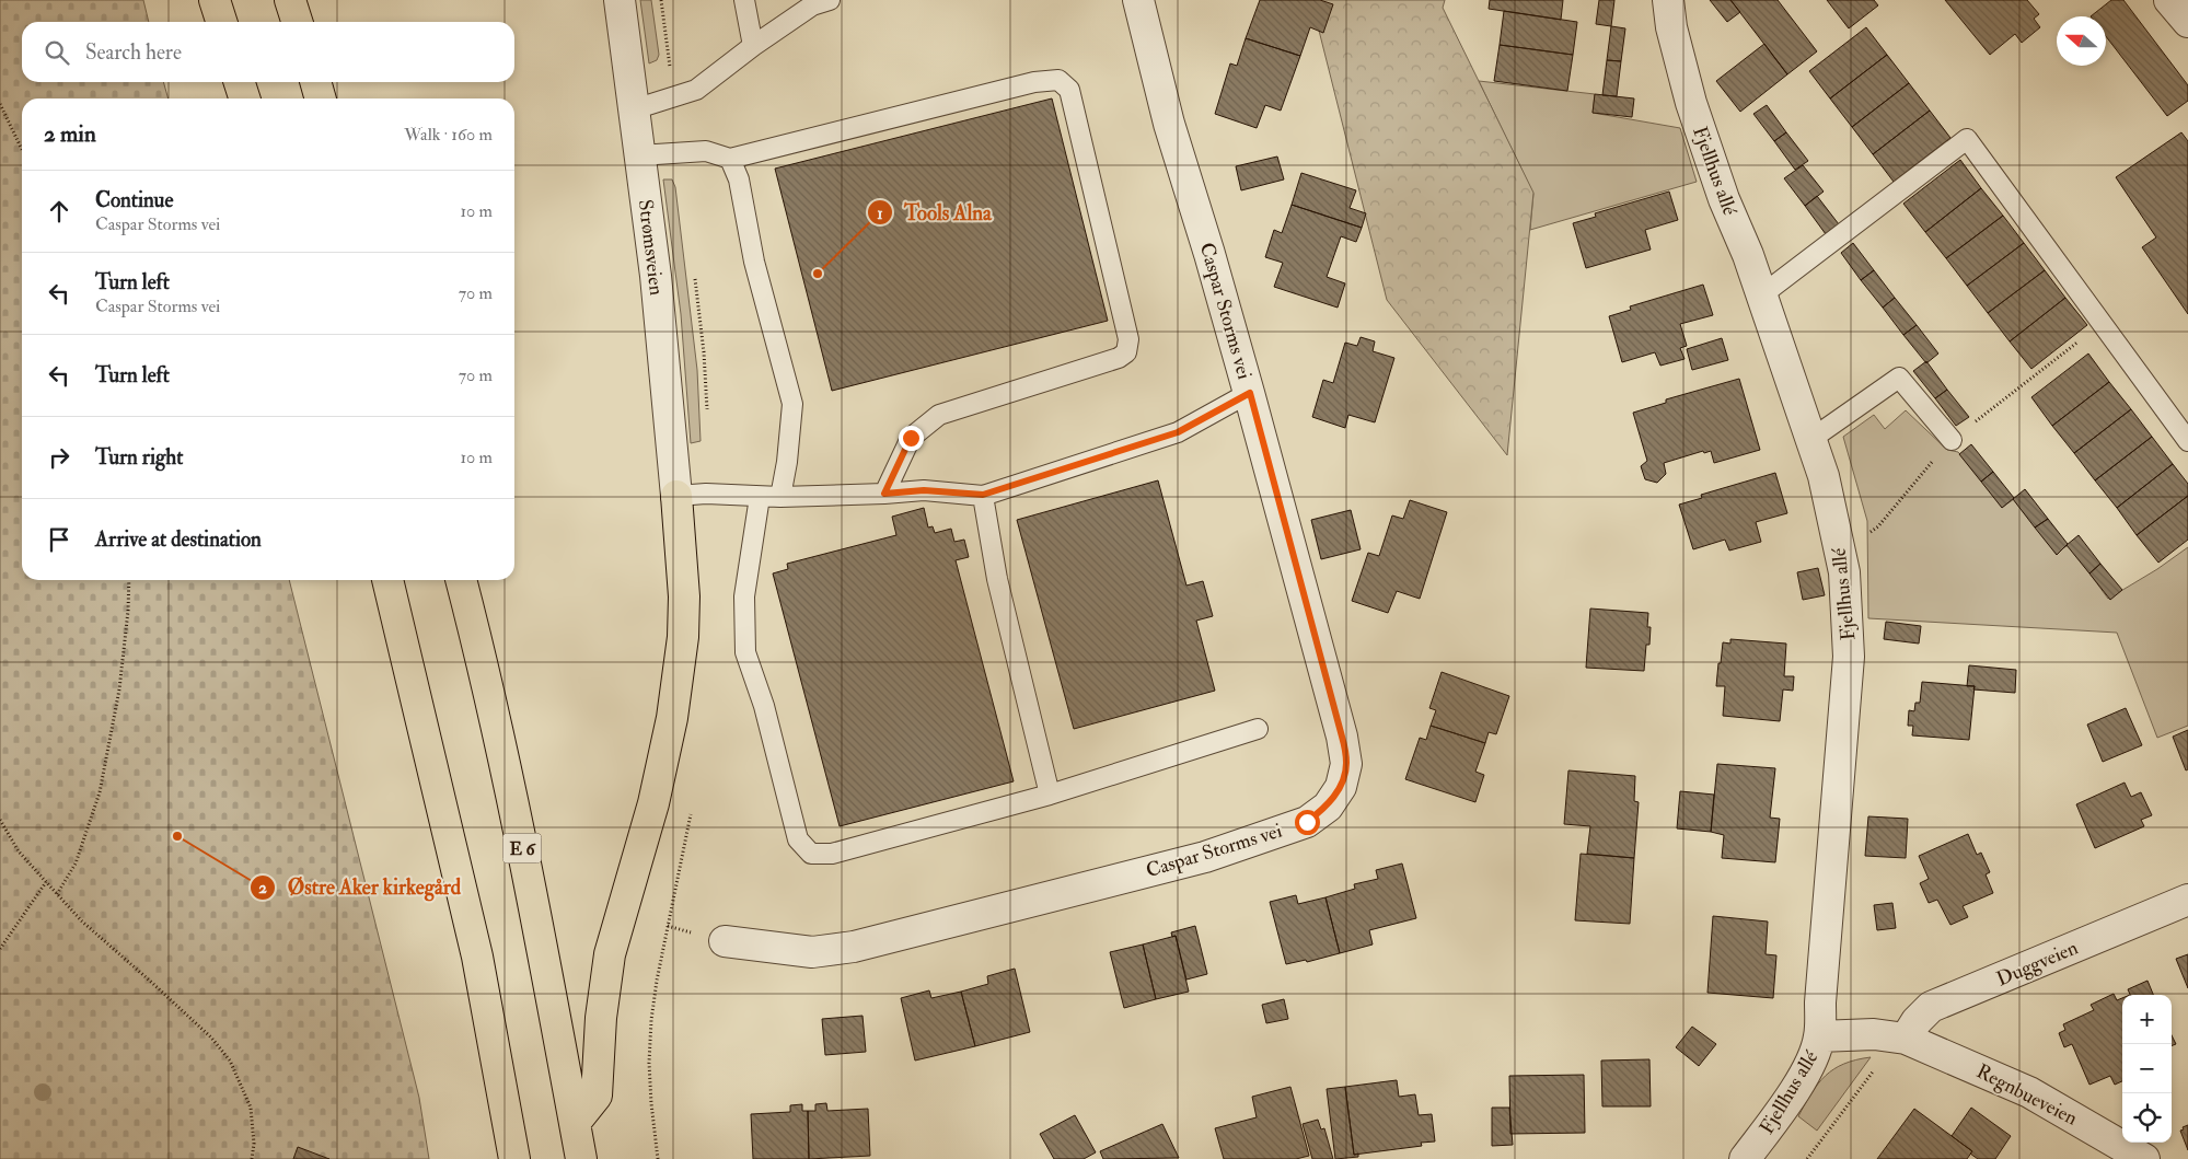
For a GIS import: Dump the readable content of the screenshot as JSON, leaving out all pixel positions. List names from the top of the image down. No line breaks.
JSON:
{"streets":{"highway":["E 6"],"street":["Fjellhus allé","Strømsveien","Caspar Storms vei","Duggveien","Regnbueveien"]},"crossings":[["Duggveien","Regnbueveien"]],"places":["Tools Alna","Østre Aker kirkegård"],"north":"left","page":{"search":"Search here","heading":["2 min","Walk · 160 m"],"list":[["Continue","Caspar Storms vei","10 m"],["Turn left","Caspar Storms vei","70 m"],["Turn left","70 m"],["Turn right","10 m"],"Arrive at destination"],"map_buttons":["+","−"]}}
